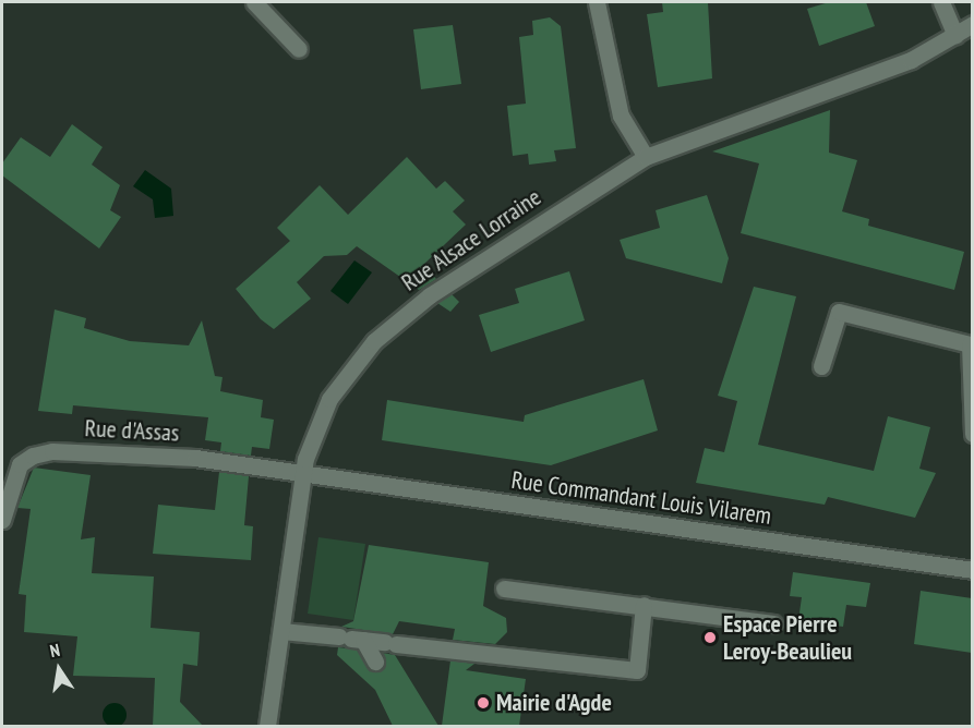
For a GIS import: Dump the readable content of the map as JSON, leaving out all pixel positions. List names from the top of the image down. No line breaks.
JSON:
{"streets":{"street":["Rue Alsace Lorraine","Rue d'Assas","Rue Commandant Louis Vilarem"]},"crossings":[["Rue Alsace Lorraine","Rue d'Assas"],["Rue Alsace Lorraine","Rue Commandant Louis Vilarem"],["Rue d'Assas","Rue Commandant Louis Vilarem"]],"places":["Espace Pierre Leroy-Beaulieu","Mairie d'Agde"],"north":"top"}
